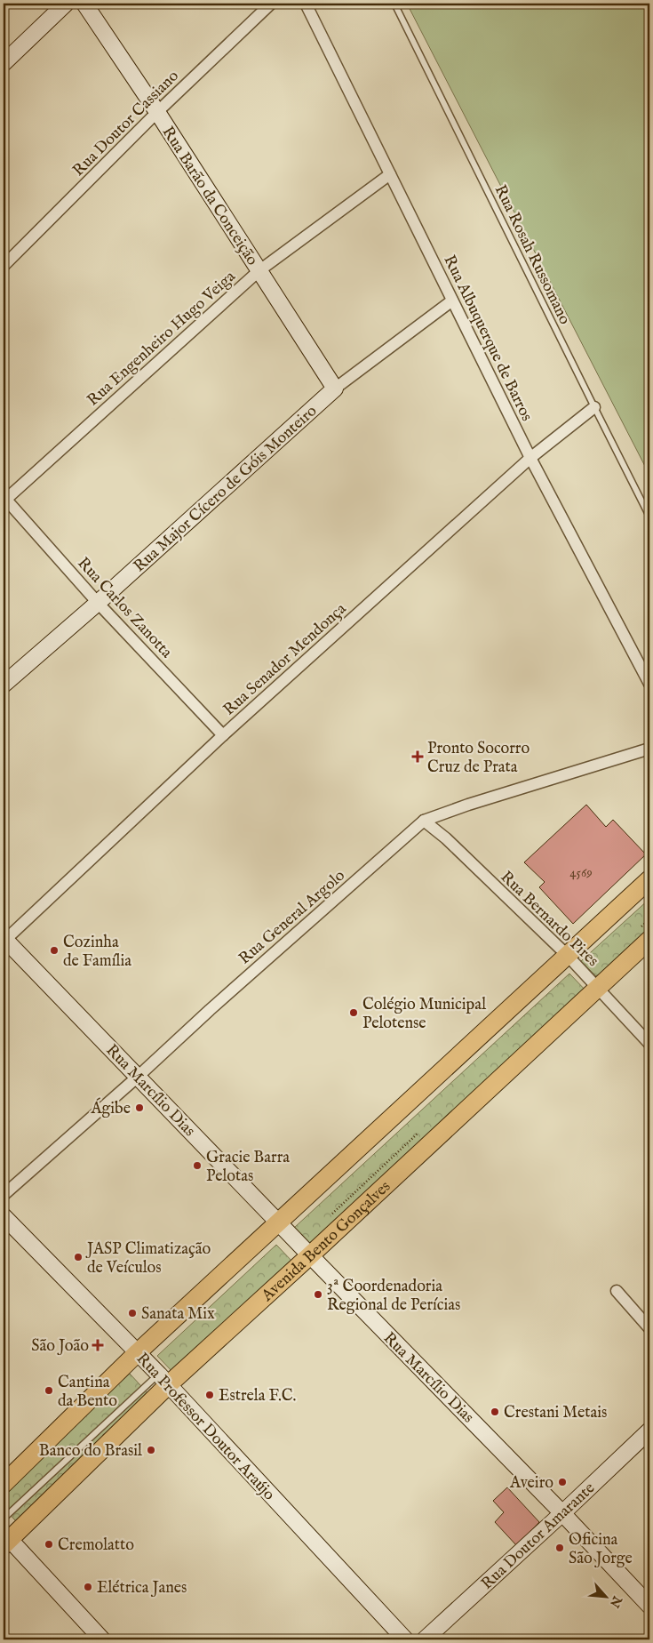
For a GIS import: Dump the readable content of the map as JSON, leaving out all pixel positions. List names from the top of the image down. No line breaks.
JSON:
{"streets":{"main road":["Rua Barão da Conceição","Rua Major Cícero de Góis Monteiro","Rua Marcílio Dias","Avenida Bento Gonçalves","Rua Professor Doutor Araújo","Rua Doutor Amarante"],"street":["Rua Doutor Cassiano","Rua Engenheiro Hugo Veiga","Rua Albuquerque de Barros","Rua Carlos Zanotta","Rua Senador Mendonça","Rua General Argolo","Rua Bernardo Pires"],"lane":["Rua Rosah Russomano"]},"crossings":[["Rua Doutor Cassiano","Rua Barão da Conceição"],["Rua Barão da Conceição","Rua Engenheiro Hugo Veiga"],["Rua Barão da Conceição","Rua Major Cícero de Góis Monteiro"],["Rua Rosah Russomano","Rua Senador Mendonça"],["Rua Engenheiro Hugo Veiga","Rua Albuquerque de Barros"],["Rua Engenheiro Hugo Veiga","Rua Carlos Zanotta"],["Rua Albuquerque de Barros","Rua Major Cícero de Góis Monteiro"],["Rua Albuquerque de Barros","Rua Senador Mendonça"],["Rua Major Cícero de Góis Monteiro","Rua Carlos Zanotta"],["Rua Carlos Zanotta","Rua Senador Mendonça"],["Rua Senador Mendonça","Rua Marcílio Dias"],["Rua General Argolo","Rua Bernardo Pires"],["Rua General Argolo","Rua Marcílio Dias"],["Rua Bernardo Pires","Avenida Bento Gonçalves"],["Rua Marcílio Dias","Avenida Bento Gonçalves"],["Rua Marcílio Dias","Rua Doutor Amarante"],["Avenida Bento Gonçalves","Rua Professor Doutor Araújo"]],"places":{"health":["Pronto Socorro Cruz de Prata","São João"],"other":["Cozinha de Família","Colégio Municipal Pelotense","Ágibe","Gracie Barra Pelotas","JASP Climatização de Veículos","3ª Coordenadoria Regional de Perícias","Sanata Mix","Cantina da Bento","Estrela F.C.","Crestani Metais","Banco do Brasil","Aveiro","Cremolatto","Oficina São Jorge","Elétrica Janes"]},"house_numbers":["4569"],"north":"bottom right"}
